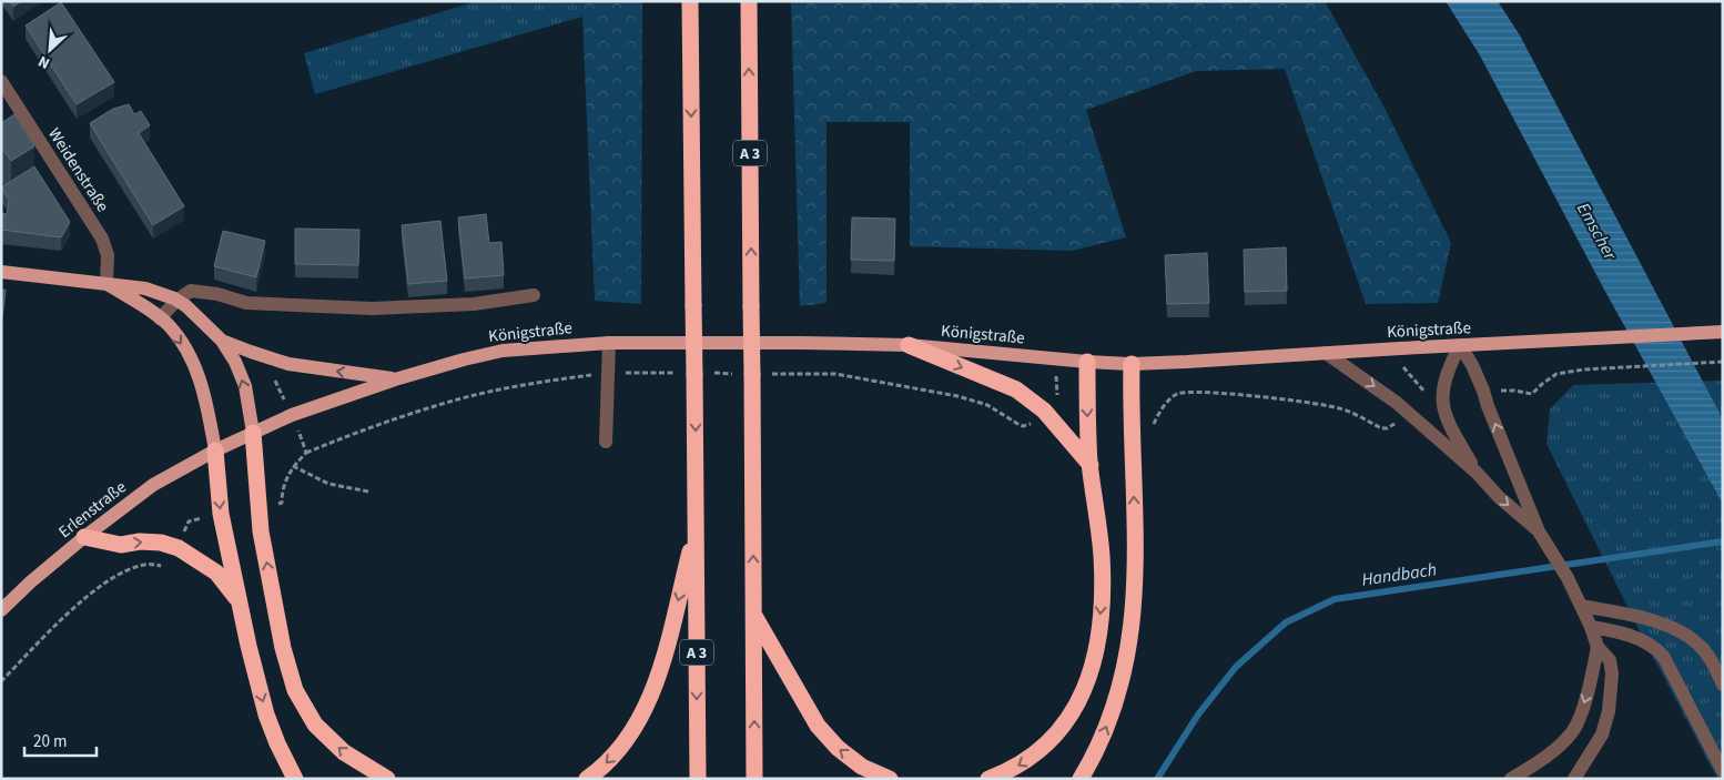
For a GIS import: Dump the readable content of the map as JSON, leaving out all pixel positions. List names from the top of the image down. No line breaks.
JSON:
{"streets":{"highway":["A 3"],"main road":["Königstraße","Erlenstraße"],"street":["Weidenstraße"]},"crossings":[["Königstraße","Erlenstraße"]],"water":["Emscher","Handbach"],"scale_bar":"20 m","north":"bottom left"}
